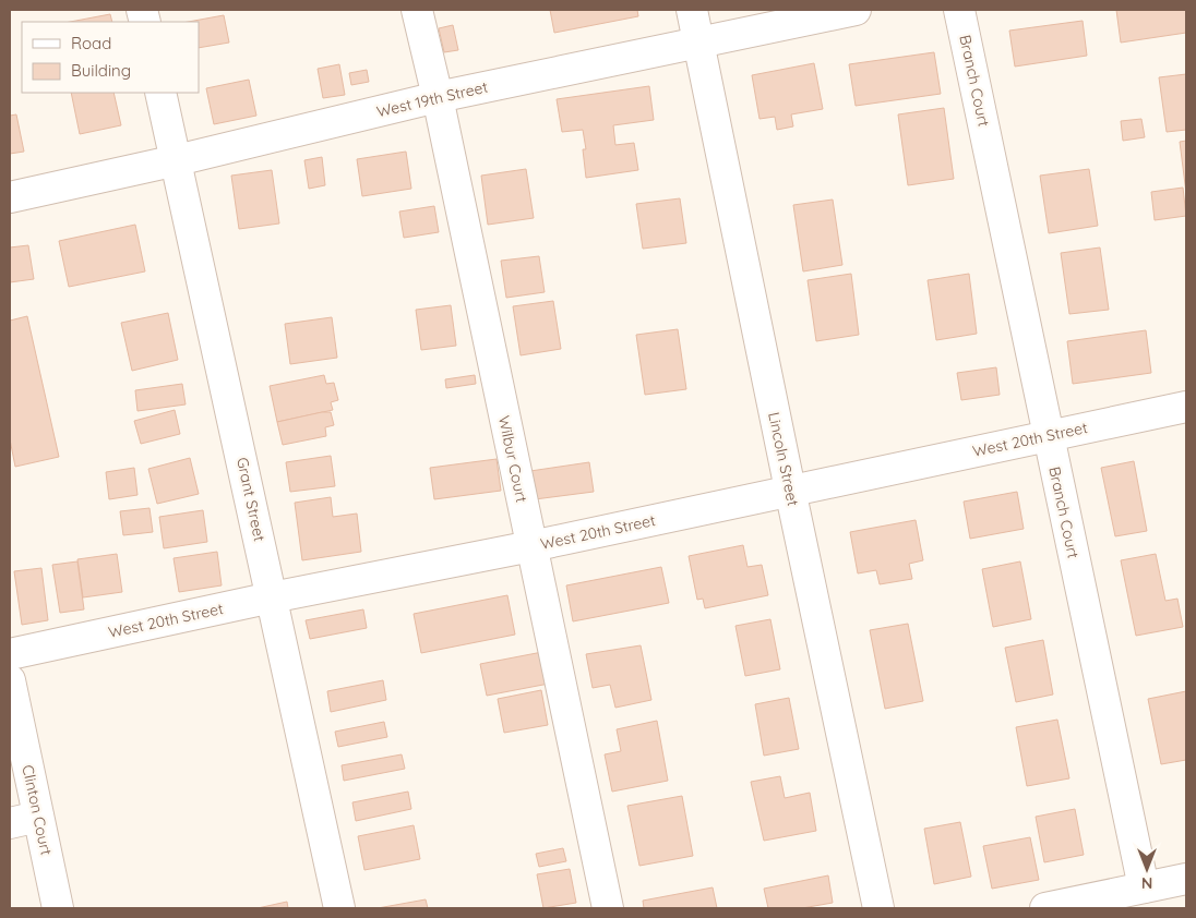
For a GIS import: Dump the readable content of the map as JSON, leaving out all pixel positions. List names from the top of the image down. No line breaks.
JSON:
{"streets":{"street":["Branch Court","West 19th Street","West 20th Street","Wilbur Court","Lincoln Street","Grant Street","Clinton Court"]},"crossings":[["Branch Court","West 20th Street"],["West 19th Street","Wilbur Court"],["West 19th Street","Lincoln Street"],["West 19th Street","Grant Street"],["West 20th Street","Wilbur Court"],["West 20th Street","Lincoln Street"],["West 20th Street","Grant Street"]],"legend":["Road","Building"],"north":"bottom"}
